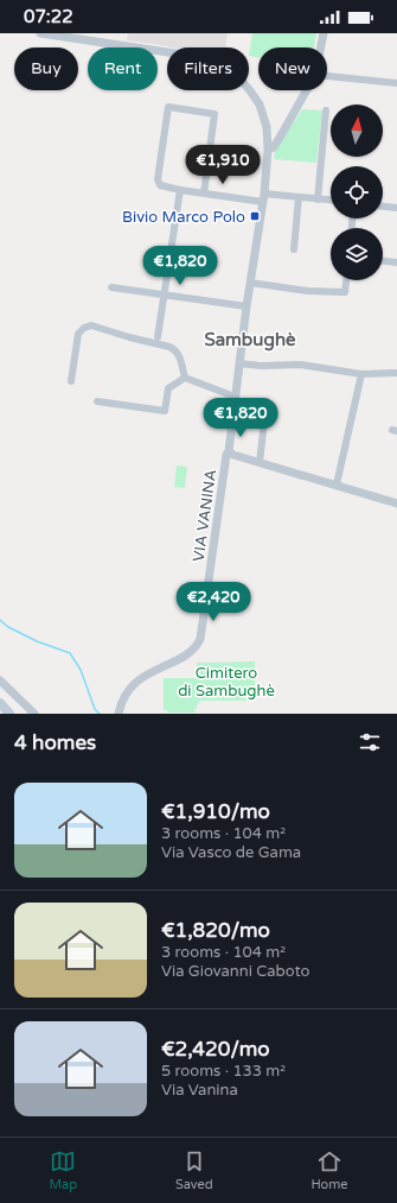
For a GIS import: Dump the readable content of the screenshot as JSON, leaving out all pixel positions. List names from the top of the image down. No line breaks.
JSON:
{"streets":{"street":["VIA VANINA"]},"districts":["Sambughè"],"parks":["Cimitero di Sambughè"],"places":{"transit":["Bivio Marco Polo"]},"north":"top","page":{"status":"07:22","chip":["Buy","Rent","Filters","New"],"price":["€1,910","€1,820","€1,820","€2,420"],"heading":"4 homes","list":[{"name":"€1,910/mo","note":"3 rooms · 104 m² · Via Vasco de Gama"},{"name":"€1,820/mo","note":"3 rooms · 104 m² · Via Giovanni Caboto"},{"name":"€2,420/mo","note":"5 rooms · 133 m² · Via Vanina"}],"tabs":["Map","Saved","Home"]}}
